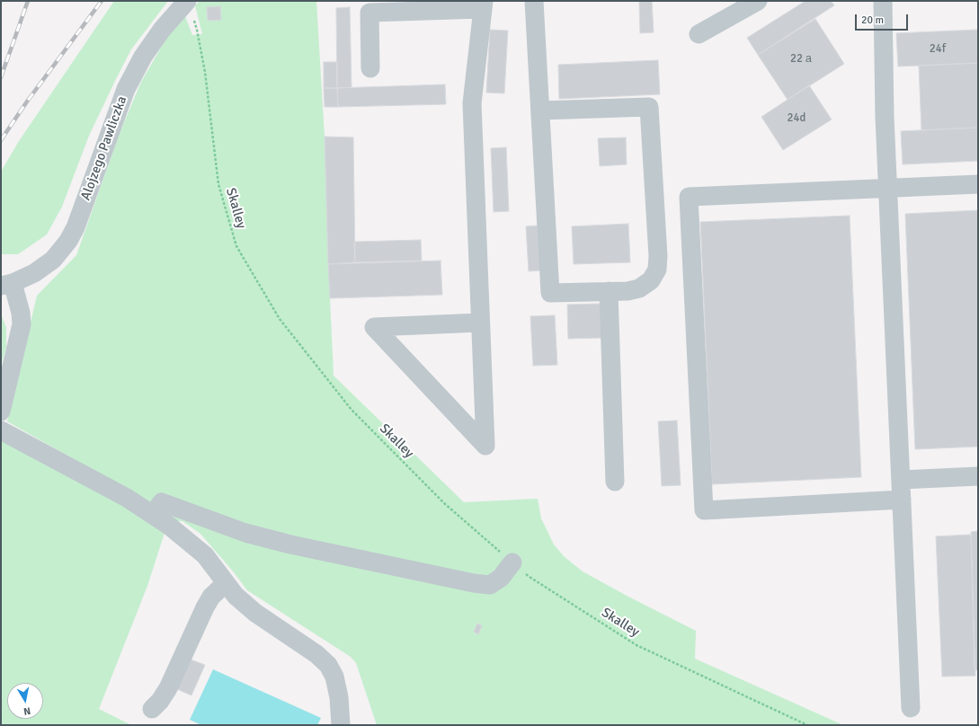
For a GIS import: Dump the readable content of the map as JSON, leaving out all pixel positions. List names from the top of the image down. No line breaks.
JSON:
{"streets":{"street":["Alojzego Pawliczka"],"path":["Skalley"]},"crossings":[["Alojzego Pawliczka","Skalley"]],"house_numbers":["24f","22 а","24d"],"scale_bar":"20 m","north":"bottom"}
